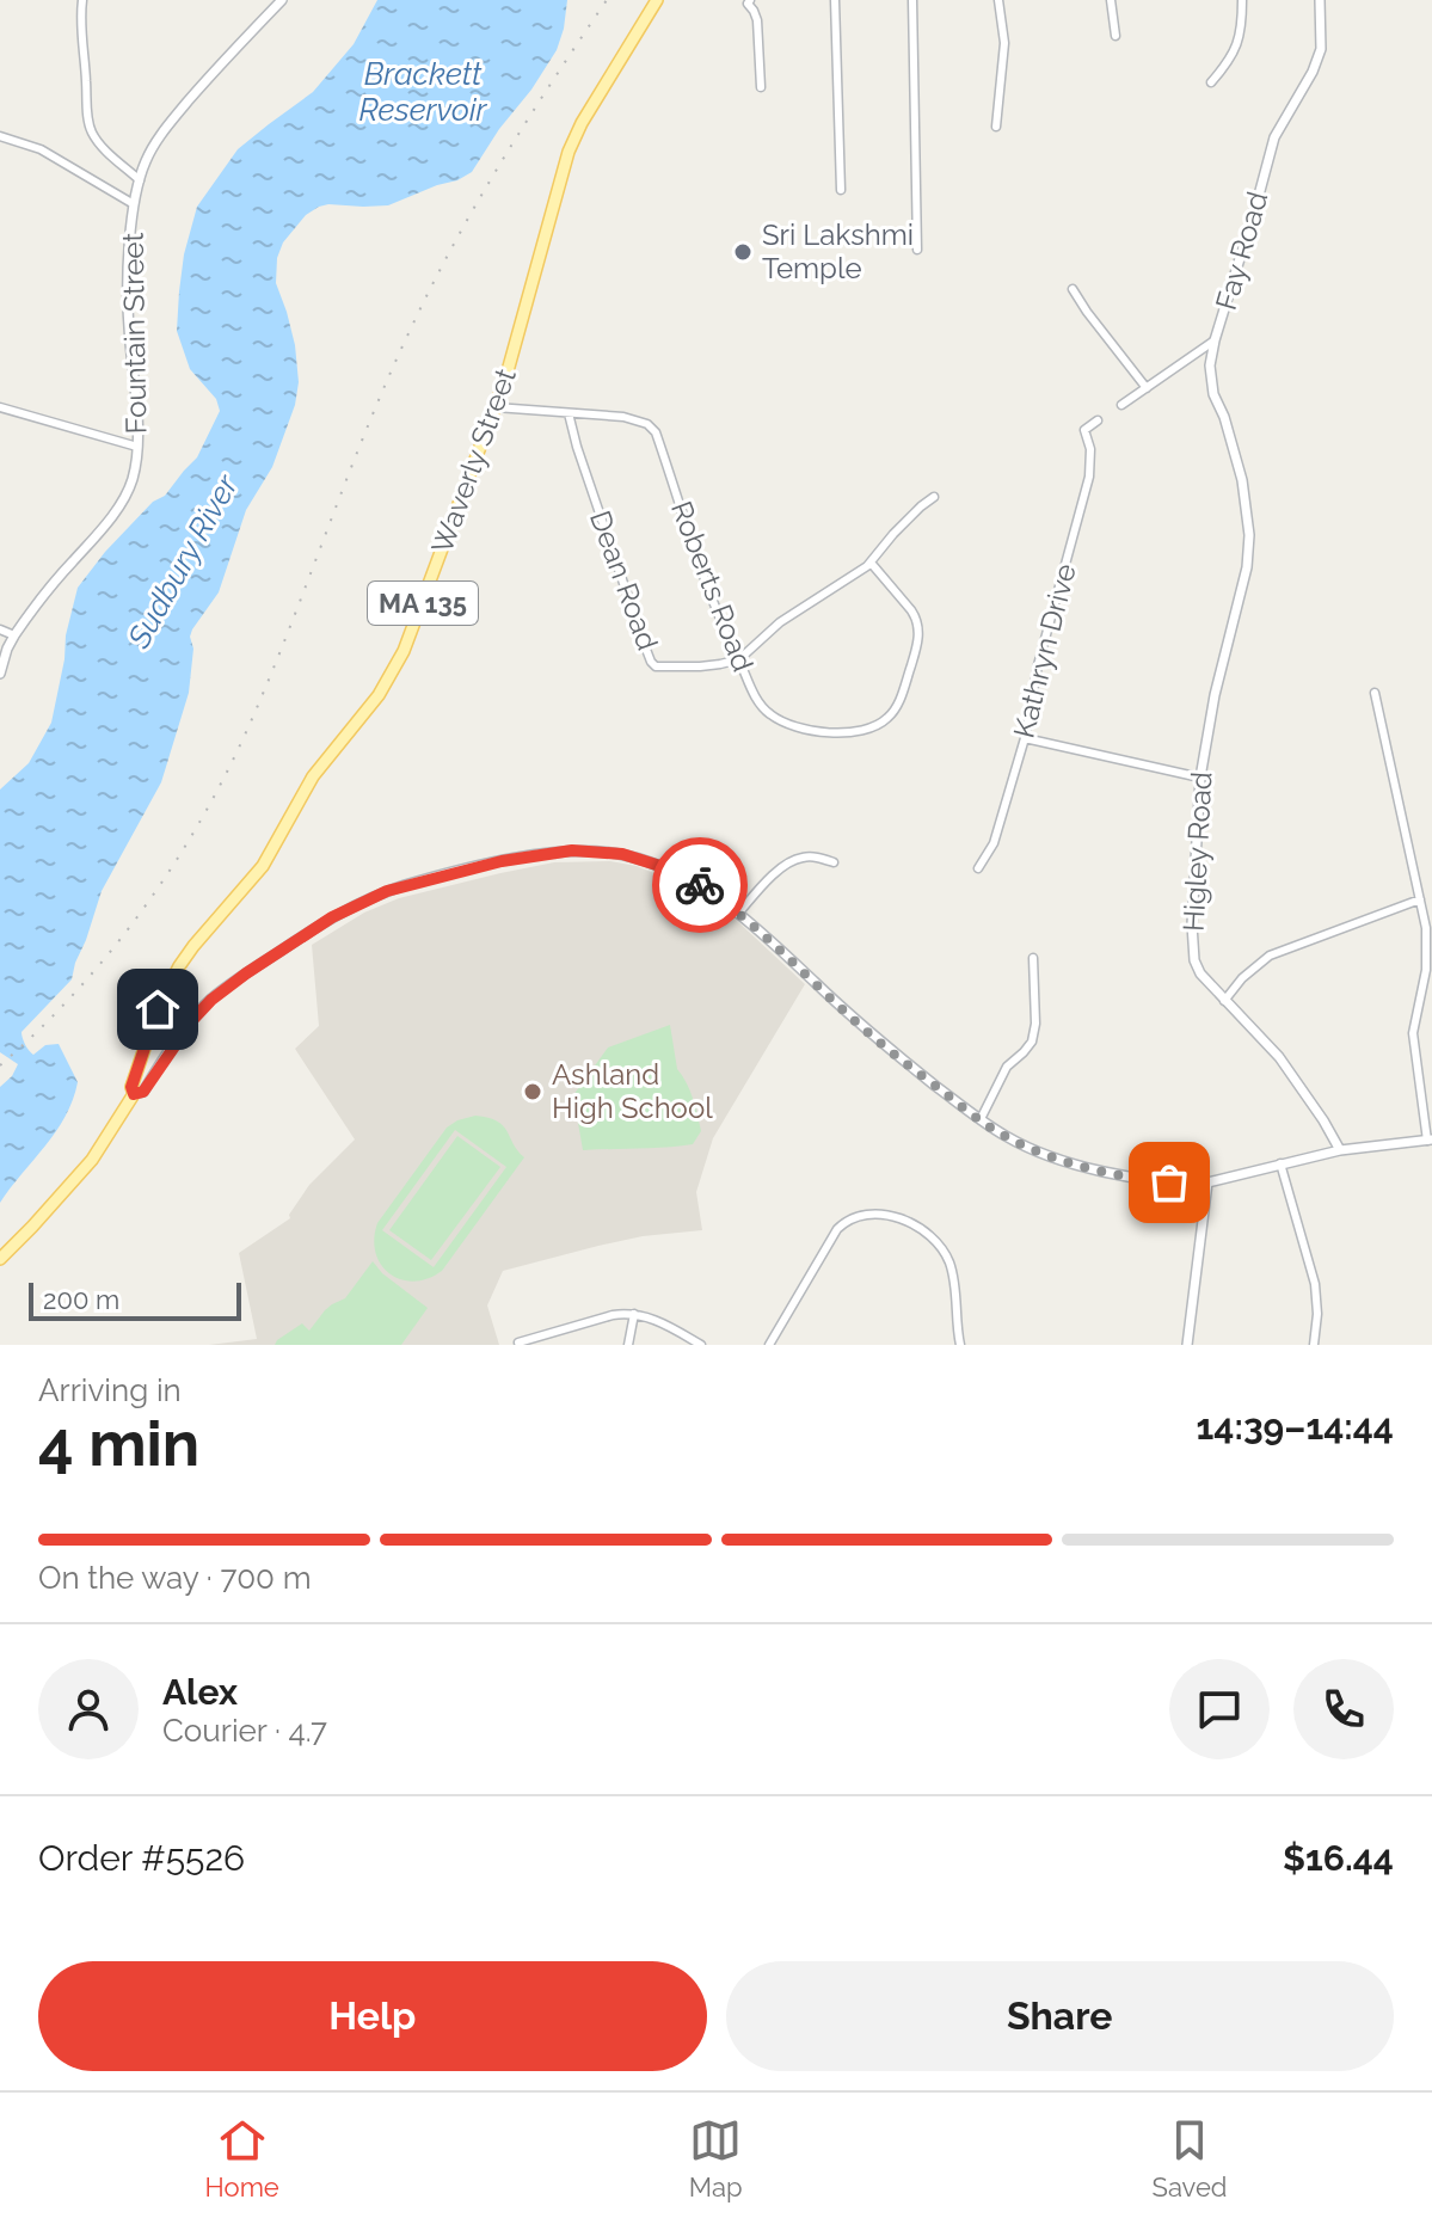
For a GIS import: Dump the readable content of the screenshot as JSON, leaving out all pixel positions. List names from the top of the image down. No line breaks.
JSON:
{"streets":{"main road":["Waverly Street","MA 135"],"street":["Fay Road","Fountain Street","Dean Road","Roberts Road","Kathryn Drive","Higley Road"]},"crossings":[["Fay Road","Higley Road"],["Waverly Street","Roberts Road"],["Waverly Street","MA 135"],["Dean Road","Roberts Road"]],"water":["Brackett Reservoir","Sudbury River"],"places":["Sri Lakshmi Temple","Ashland High School"],"scale_bar":"200 m","page":{"scale":"200 m","heading":["4 min","Arriving in","14:39–14:44"],"panel":["Alex","Courier · 4.7","Order #5526","$16.44"],"bar":"On the way · 700 m","buttons":["Help","Share"],"tabs":["Home","Map","Saved"]}}
